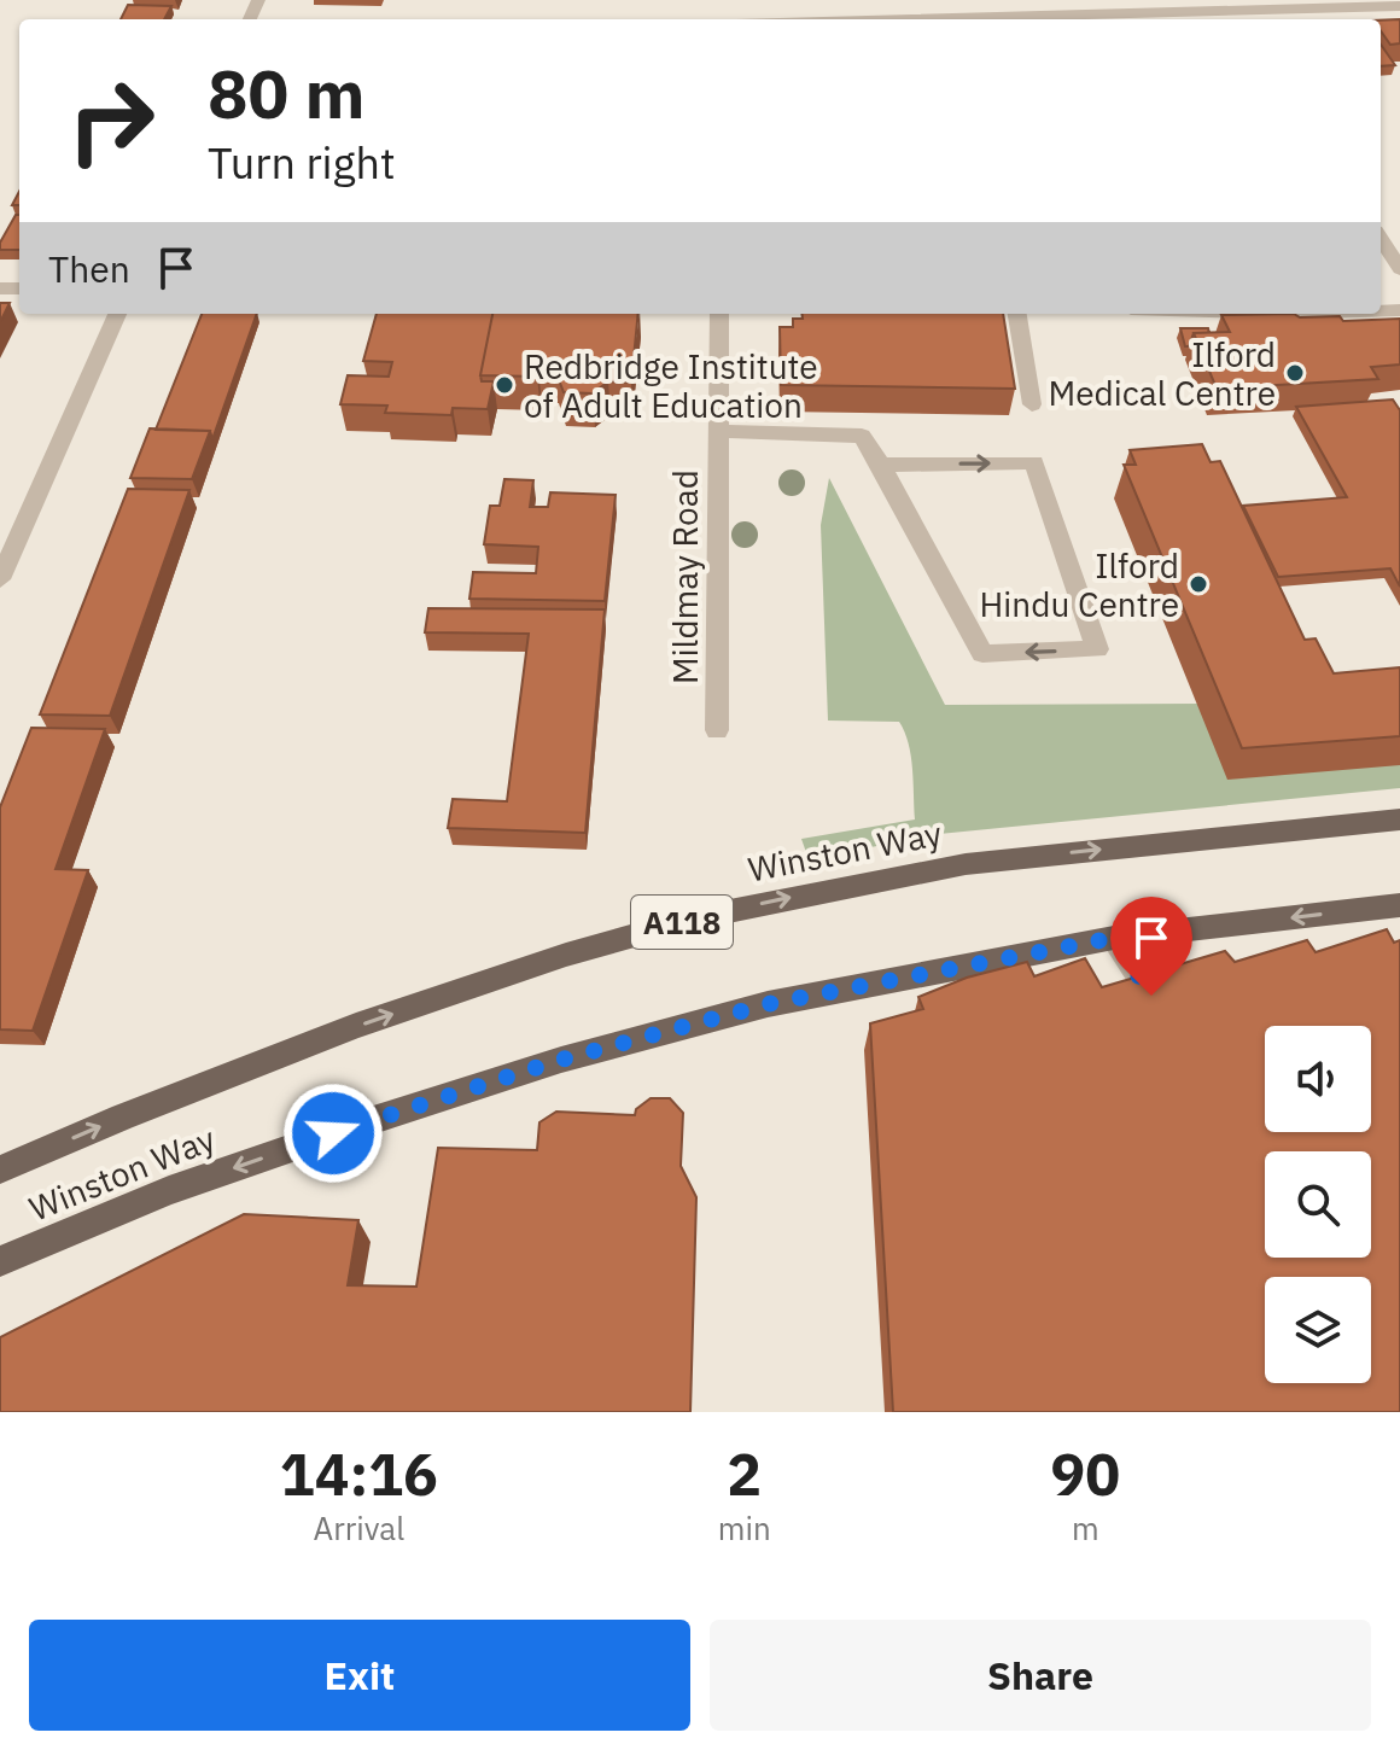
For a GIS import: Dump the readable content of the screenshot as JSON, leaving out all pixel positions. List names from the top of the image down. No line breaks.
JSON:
{"streets":{"main road":["Winston Way","A118"],"street":["Mildmay Road"]},"places":["Ilford Medical Centre","Redbridge Institute of Adult Education","Ilford Hindu Centre"],"page":{"turn":["80 m","Turn right"],"then":"Then","eta":["14:16","Arrival","2","min","90","m"],"buttons":["Exit","Share"]}}
